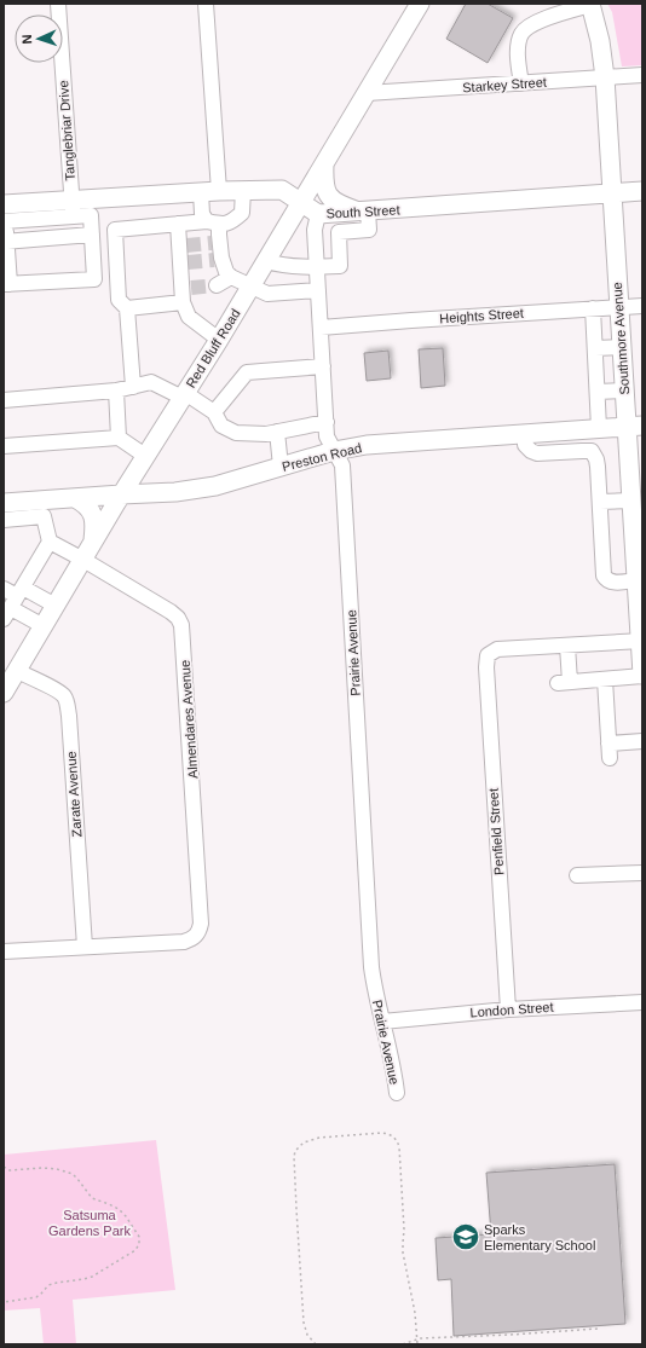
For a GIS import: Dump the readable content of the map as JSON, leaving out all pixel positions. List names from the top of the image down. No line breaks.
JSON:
{"streets":{"main road":["South Street","Southmore Avenue","Red Bluff Road","Preston Road"],"street":["Starkey Street","Tanglebriar Drive","Heights Street","Prairie Avenue","Almendares Avenue","Zarate Avenue","Penfield Street","London Street"]},"crossings":[["Starkey Street","Southmore Avenue"],["Starkey Street","Red Bluff Road"],["Tanglebriar Drive","South Street"],["South Street","Southmore Avenue"],["South Street","Red Bluff Road"],["South Street","Prairie Avenue"],["Heights Street","Southmore Avenue"],["Heights Street","Prairie Avenue"],["Southmore Avenue","Preston Road"],["Red Bluff Road","Preston Road"],["Red Bluff Road","Almendares Avenue"],["Red Bluff Road","Zarate Avenue"],["Preston Road","Prairie Avenue"],["Preston Road","Almendares Avenue"],["Prairie Avenue","London Street"],["Almendares Avenue","Zarate Avenue"],["Penfield Street","London Street"]],"parks":["Satsuma Gardens Park"],"places":{"school or university":["Sparks Elementary School"]},"north":"left"}
